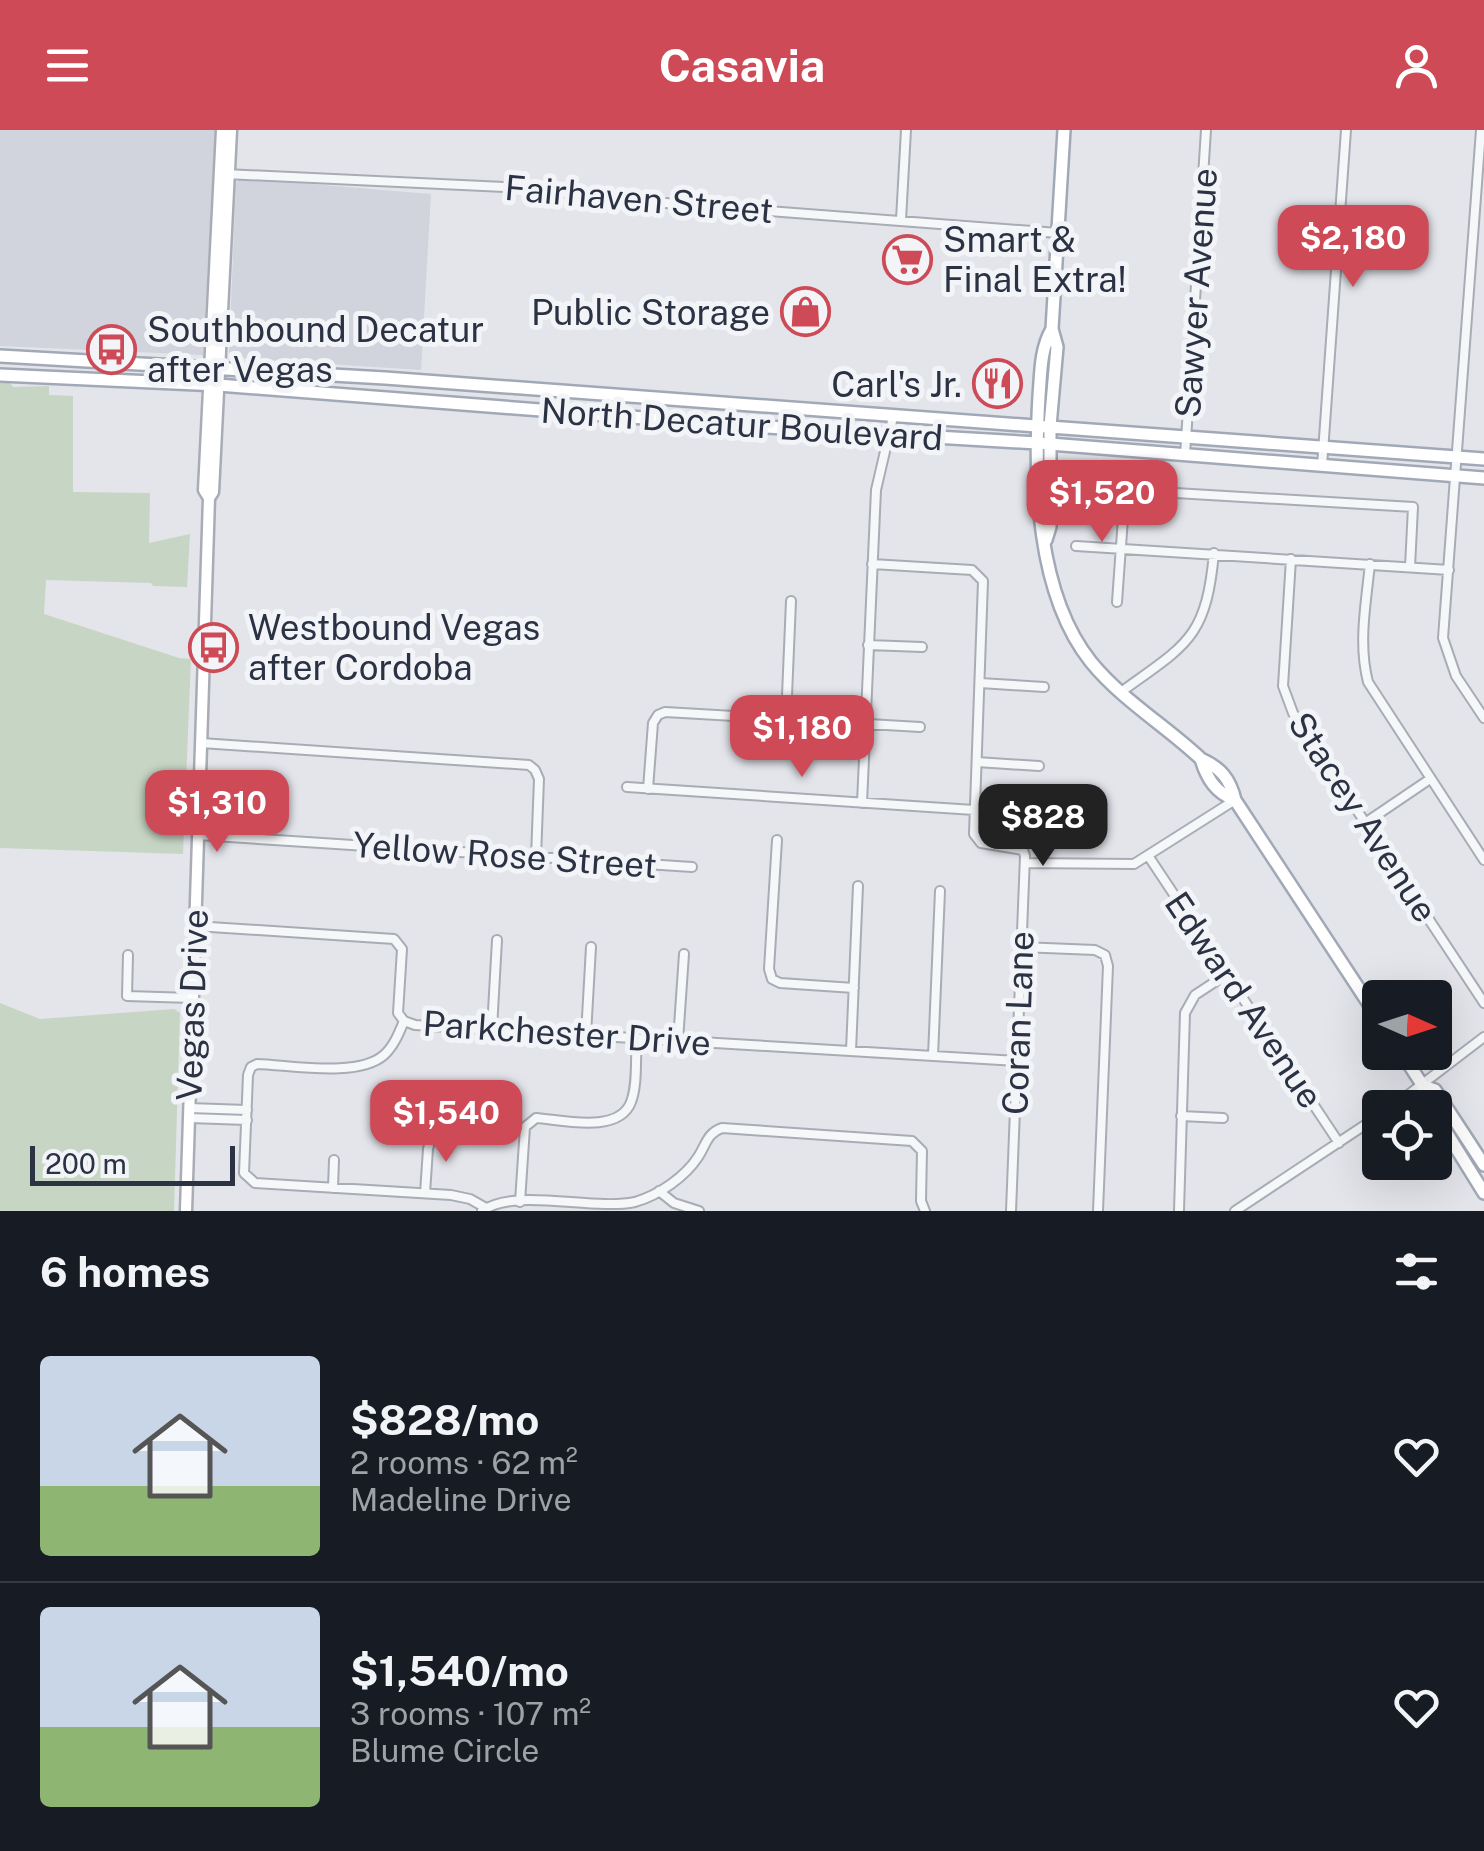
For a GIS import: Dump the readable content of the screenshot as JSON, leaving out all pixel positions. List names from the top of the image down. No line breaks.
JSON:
{"streets":{"main road":["North Decatur Boulevard","Vegas Drive"],"street":["Fairhaven Street","Sawyer Avenue","Stacey Avenue","Yellow Rose Street","Edward Avenue","Coran Lane","Parkchester Drive"]},"crossings":[["Fairhaven Street","Vegas Drive"],["Sawyer Avenue","North Decatur Boulevard"],["North Decatur Boulevard","Vegas Drive"],["Yellow Rose Street","Vegas Drive"],["Vegas Drive","Parkchester Drive"],["Coran Lane","Parkchester Drive"]],"places":{"supermarket":["Smart & Final Extra!"],"shop":["Public Storage"],"bus stop":["Southbound Decatur after Vegas","Westbound Vegas after Cordoba"],"restaurant":["Carl's Jr."]},"scale_bar":"200 m","north":"right","page":{"header":"Casavia","price":["$2,180","$1,520","$1,180","$1,310","$828","$1,540"],"scale":"200 m","heading":"6 homes","list":[{"name":"$828/mo","note":"2 rooms · 62 m² · Madeline Drive"},{"name":"$1,540/mo","note":"3 rooms · 107 m² · Blume Circle"}]}}
